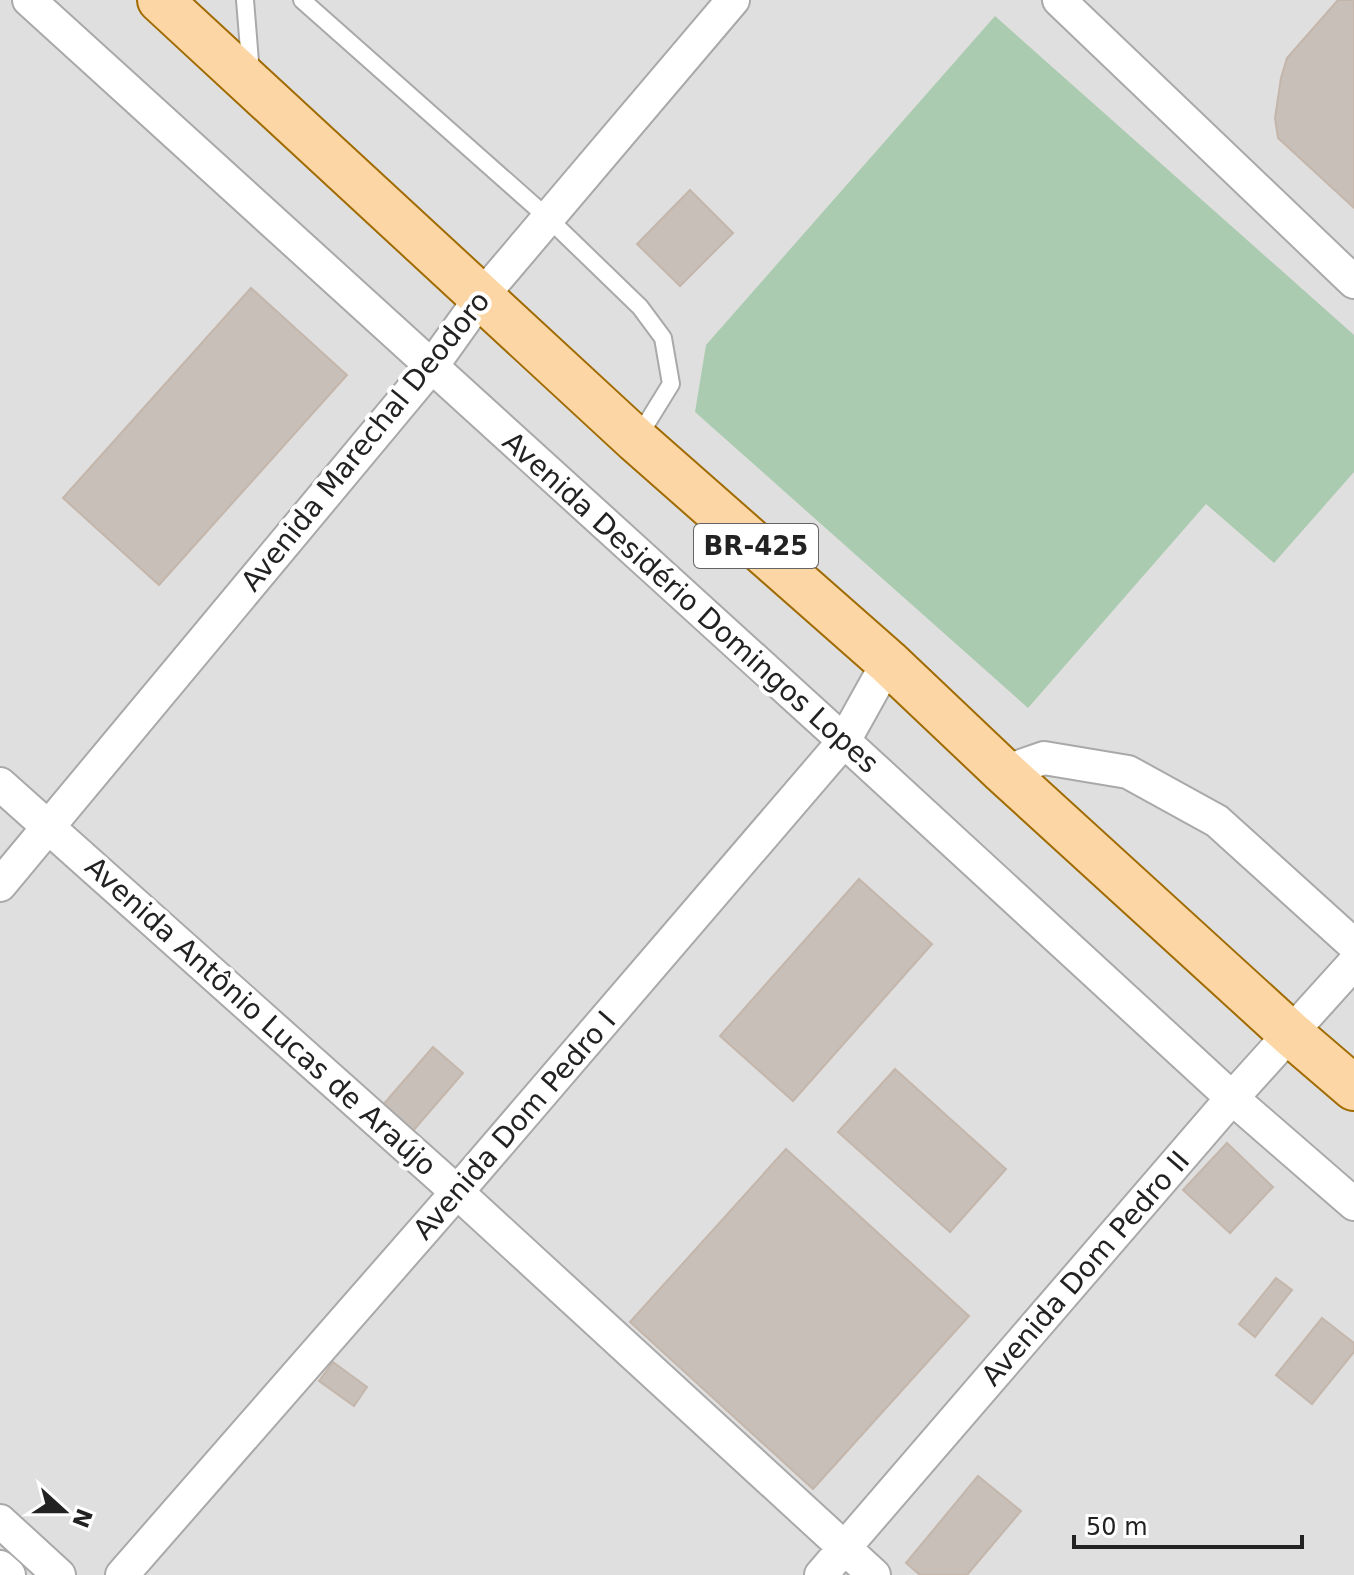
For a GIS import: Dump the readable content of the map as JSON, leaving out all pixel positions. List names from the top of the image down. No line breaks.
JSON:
{"streets":{"main road":["BR-425"],"street":["Avenida Marechal Deodoro","Avenida Desidério Domingos Lopes","Avenida Antônio Lucas de Araújo","Avenida Dom Pedro I","Avenida Dom Pedro II"]},"crossings":[["Avenida Marechal Deodoro","BR-425"],["Avenida Marechal Deodoro","Avenida Desidério Domingos Lopes"],["Avenida Marechal Deodoro","Avenida Antônio Lucas de Araújo"],["BR-425","Avenida Dom Pedro I"],["BR-425","Avenida Dom Pedro II"],["Avenida Desidério Domingos Lopes","Avenida Dom Pedro I"],["Avenida Desidério Domingos Lopes","Avenida Dom Pedro II"],["Avenida Antônio Lucas de Araújo","Avenida Dom Pedro I"],["Avenida Antônio Lucas de Araújo","Avenida Dom Pedro II"]],"scale_bar":"50 m","north":"right"}
